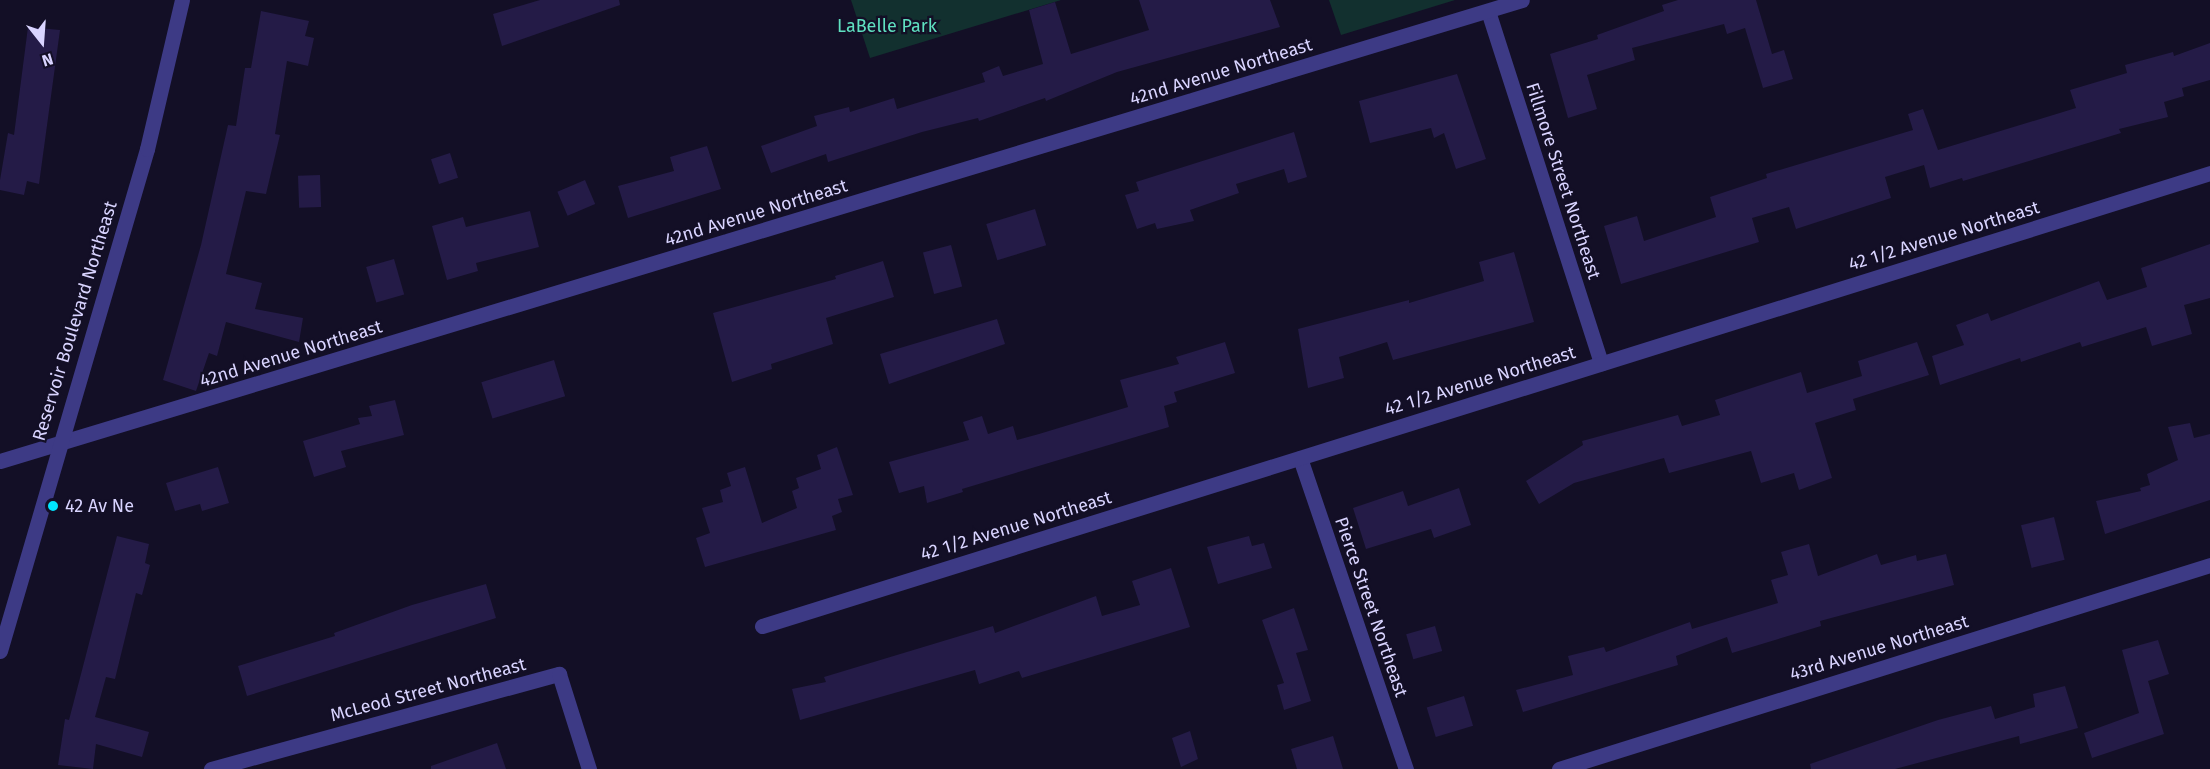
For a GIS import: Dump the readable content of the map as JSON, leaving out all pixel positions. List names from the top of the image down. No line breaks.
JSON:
{"streets":{"street":["42nd Avenue Northeast","Fillmore Street Northeast","42 1/2 Avenue Northeast","Reservoir Boulevard Northeast","Pierce Street Northeast","43rd Avenue Northeast","McLeod Street Northeast"]},"crossings":[["42nd Avenue Northeast","Fillmore Street Northeast"],["42nd Avenue Northeast","Reservoir Boulevard Northeast"],["Fillmore Street Northeast","42 1/2 Avenue Northeast"],["42 1/2 Avenue Northeast","Pierce Street Northeast"]],"parks":["LaBelle Park"],"places":["42 Av Ne"],"north":"bottom"}
